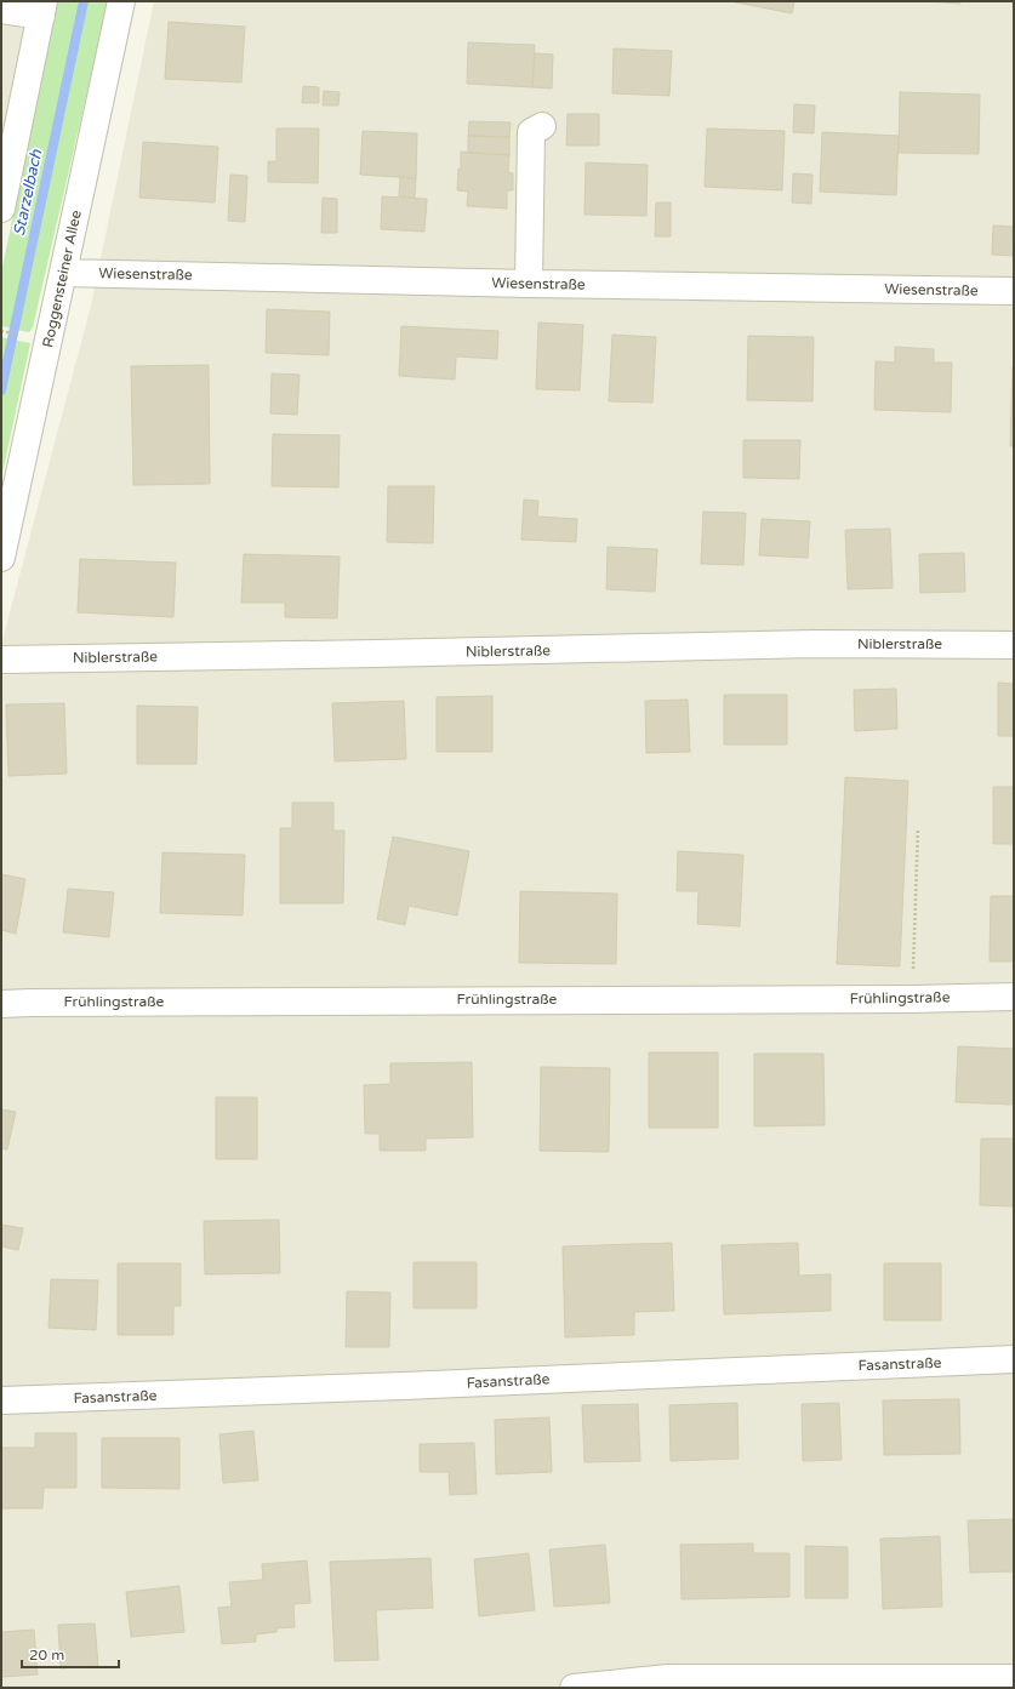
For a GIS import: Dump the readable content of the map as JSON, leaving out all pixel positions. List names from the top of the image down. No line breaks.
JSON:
{"streets":{"street":["Wiesenstraße","Roggensteiner Allee","Niblerstraße","Frühlingstraße","Fasanstraße"]},"crossings":[["Wiesenstraße","Roggensteiner Allee"]],"water":["Starzelbach"],"scale_bar":"20 m"}
